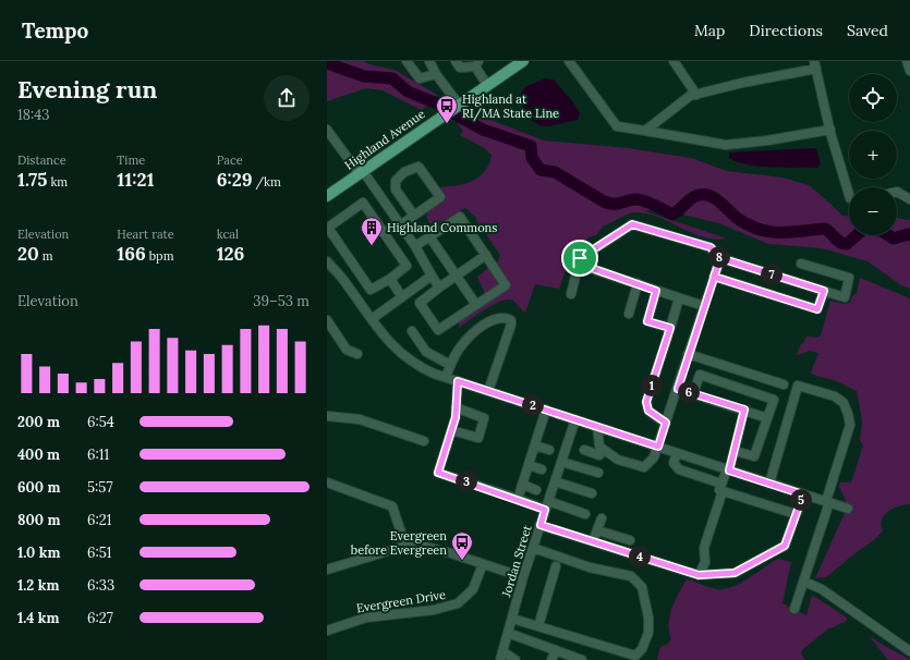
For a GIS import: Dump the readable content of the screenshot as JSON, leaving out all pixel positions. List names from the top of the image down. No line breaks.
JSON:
{"streets":{"main road":["Highland Avenue"],"street":["Jordan Street","Evergreen Drive"]},"places":{"bus stop":["Highland at RI/MA State Line","Evergreen before Evergreen"],"building":["Highland Commons"]},"page":{"header":"Tempo","nav":["Map","Directions","Saved"],"heading":["Evening run","18:43"],"map_buttons":["+","−"],"stats":[["Distance","1.75 km"],["Time","11:21"],["Pace","6:29 /km"],["Elevation","20 m"],["Heart rate","166 bpm"],["kcal","126"]],"pins":["8","7","1","6","2","3","5","4"],"chart":["Elevation","39–53 m"],"list":[{"name":"200 m","note":"6:54"},{"name":"400 m","note":"6:11"},{"name":"600 m","note":"5:57"},{"name":"800 m","note":"6:21"},{"name":"1.0 km","note":"6:51"},{"name":"1.2 km","note":"6:33"},{"name":"1.4 km","note":"6:27"}]}}
